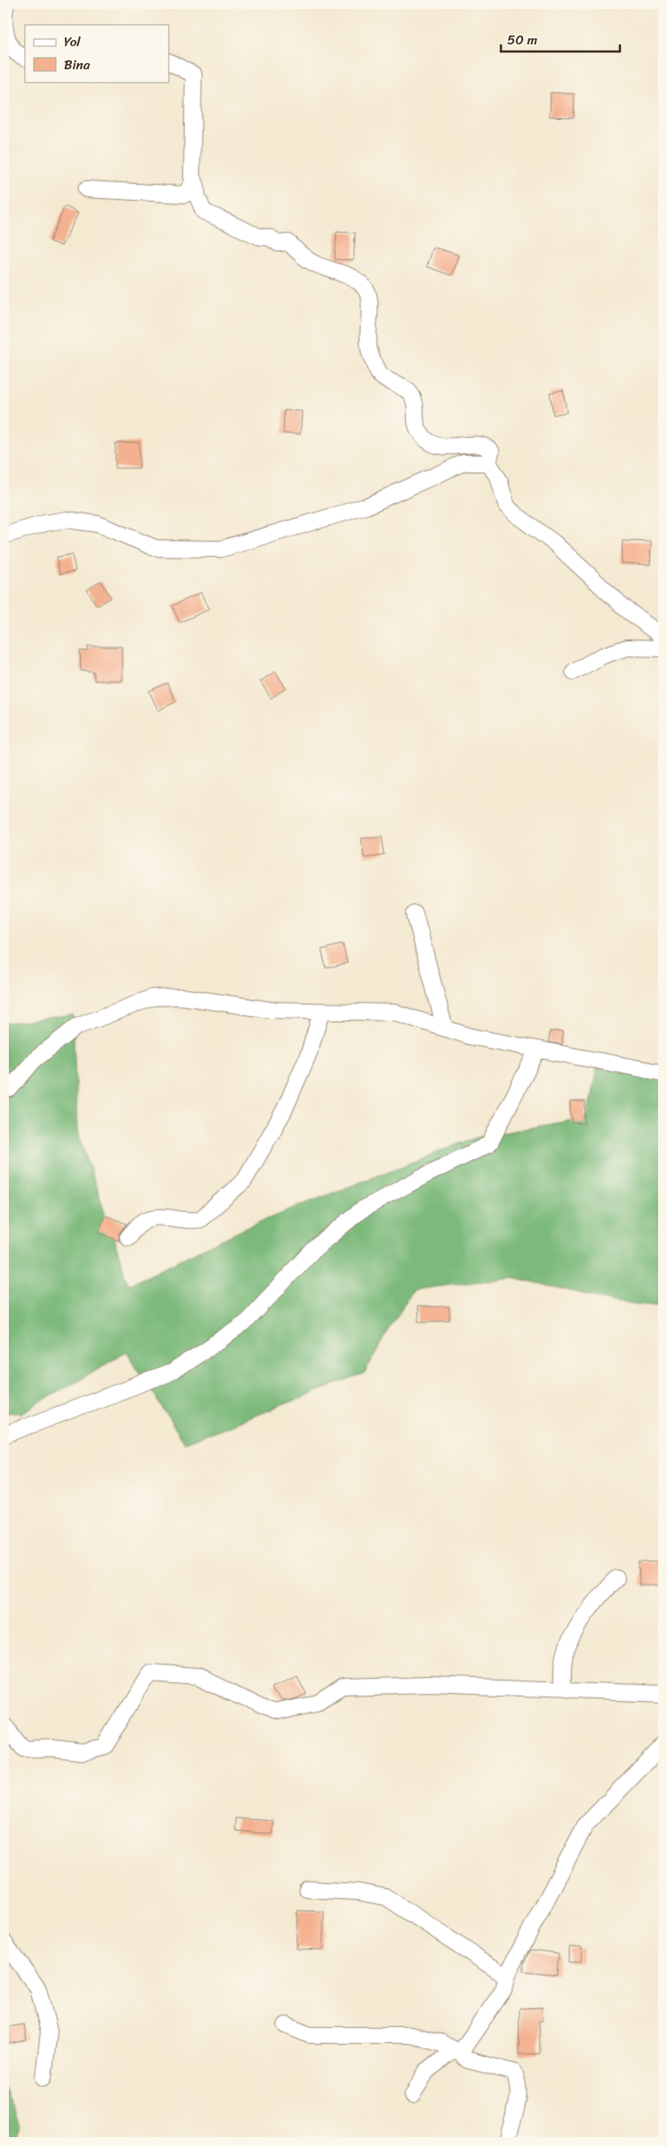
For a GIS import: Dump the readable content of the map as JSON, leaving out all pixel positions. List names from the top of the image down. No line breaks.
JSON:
{"legend":["Yol","Bina"],"scale_bar":"50 m"}
